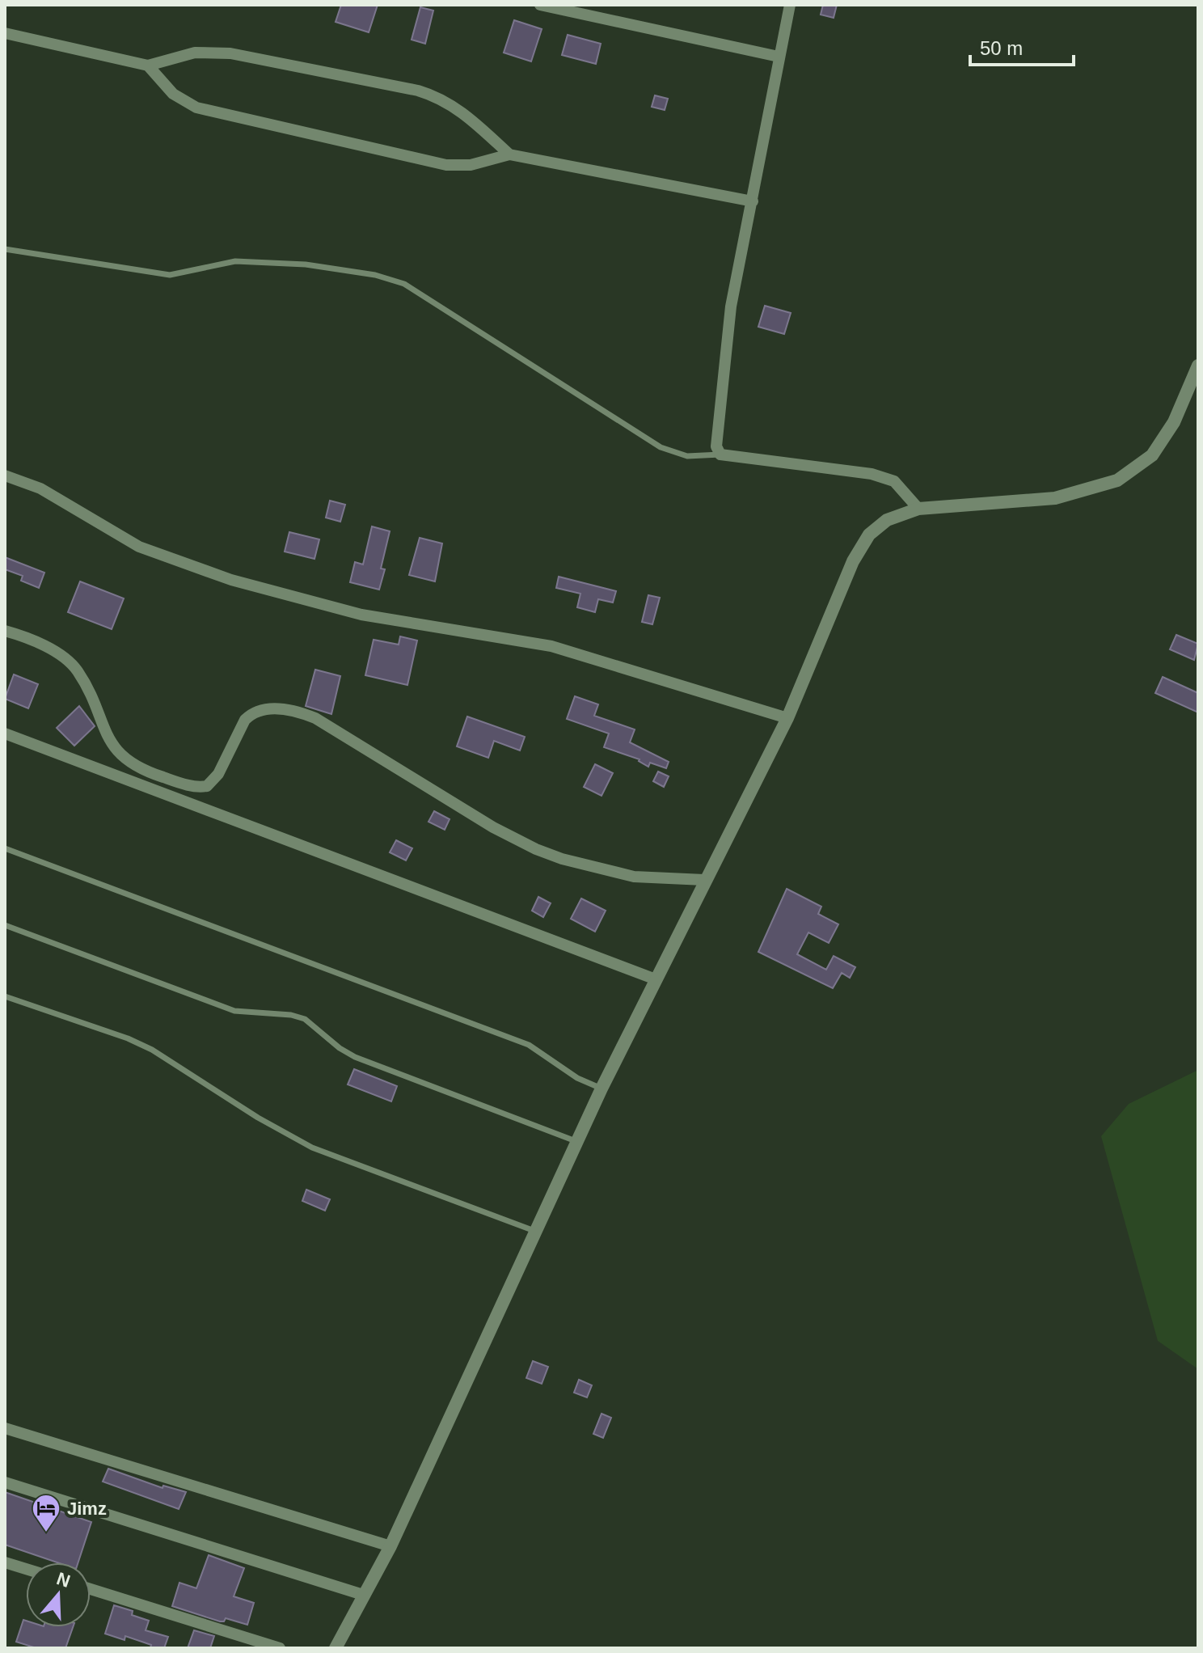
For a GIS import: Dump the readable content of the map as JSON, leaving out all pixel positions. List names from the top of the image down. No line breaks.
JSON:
{"places":{"hotel":["Jimz"]},"scale_bar":"50 m","north":"top"}
